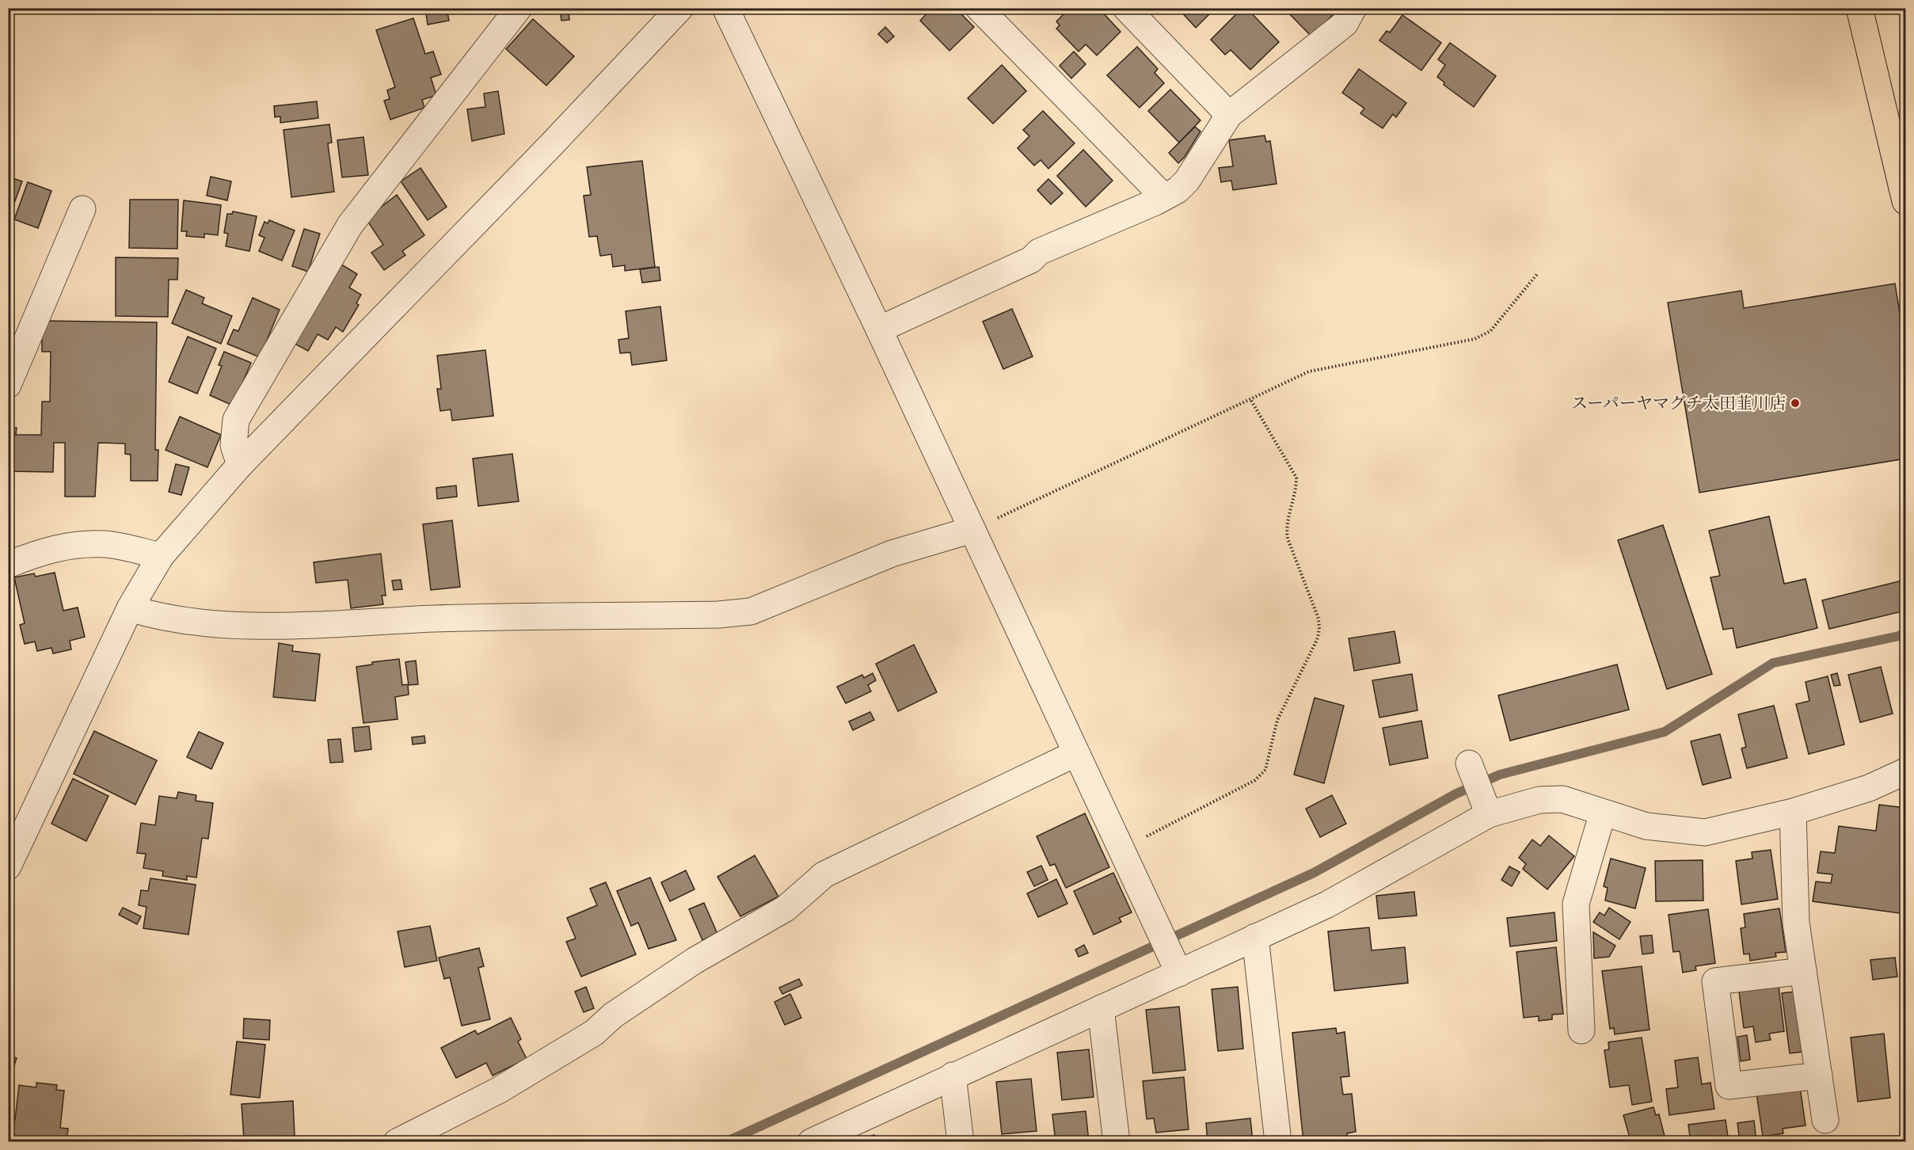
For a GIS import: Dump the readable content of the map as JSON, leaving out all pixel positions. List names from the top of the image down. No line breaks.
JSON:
{"places":["スーパーヤマグチ太田韮川店"]}
